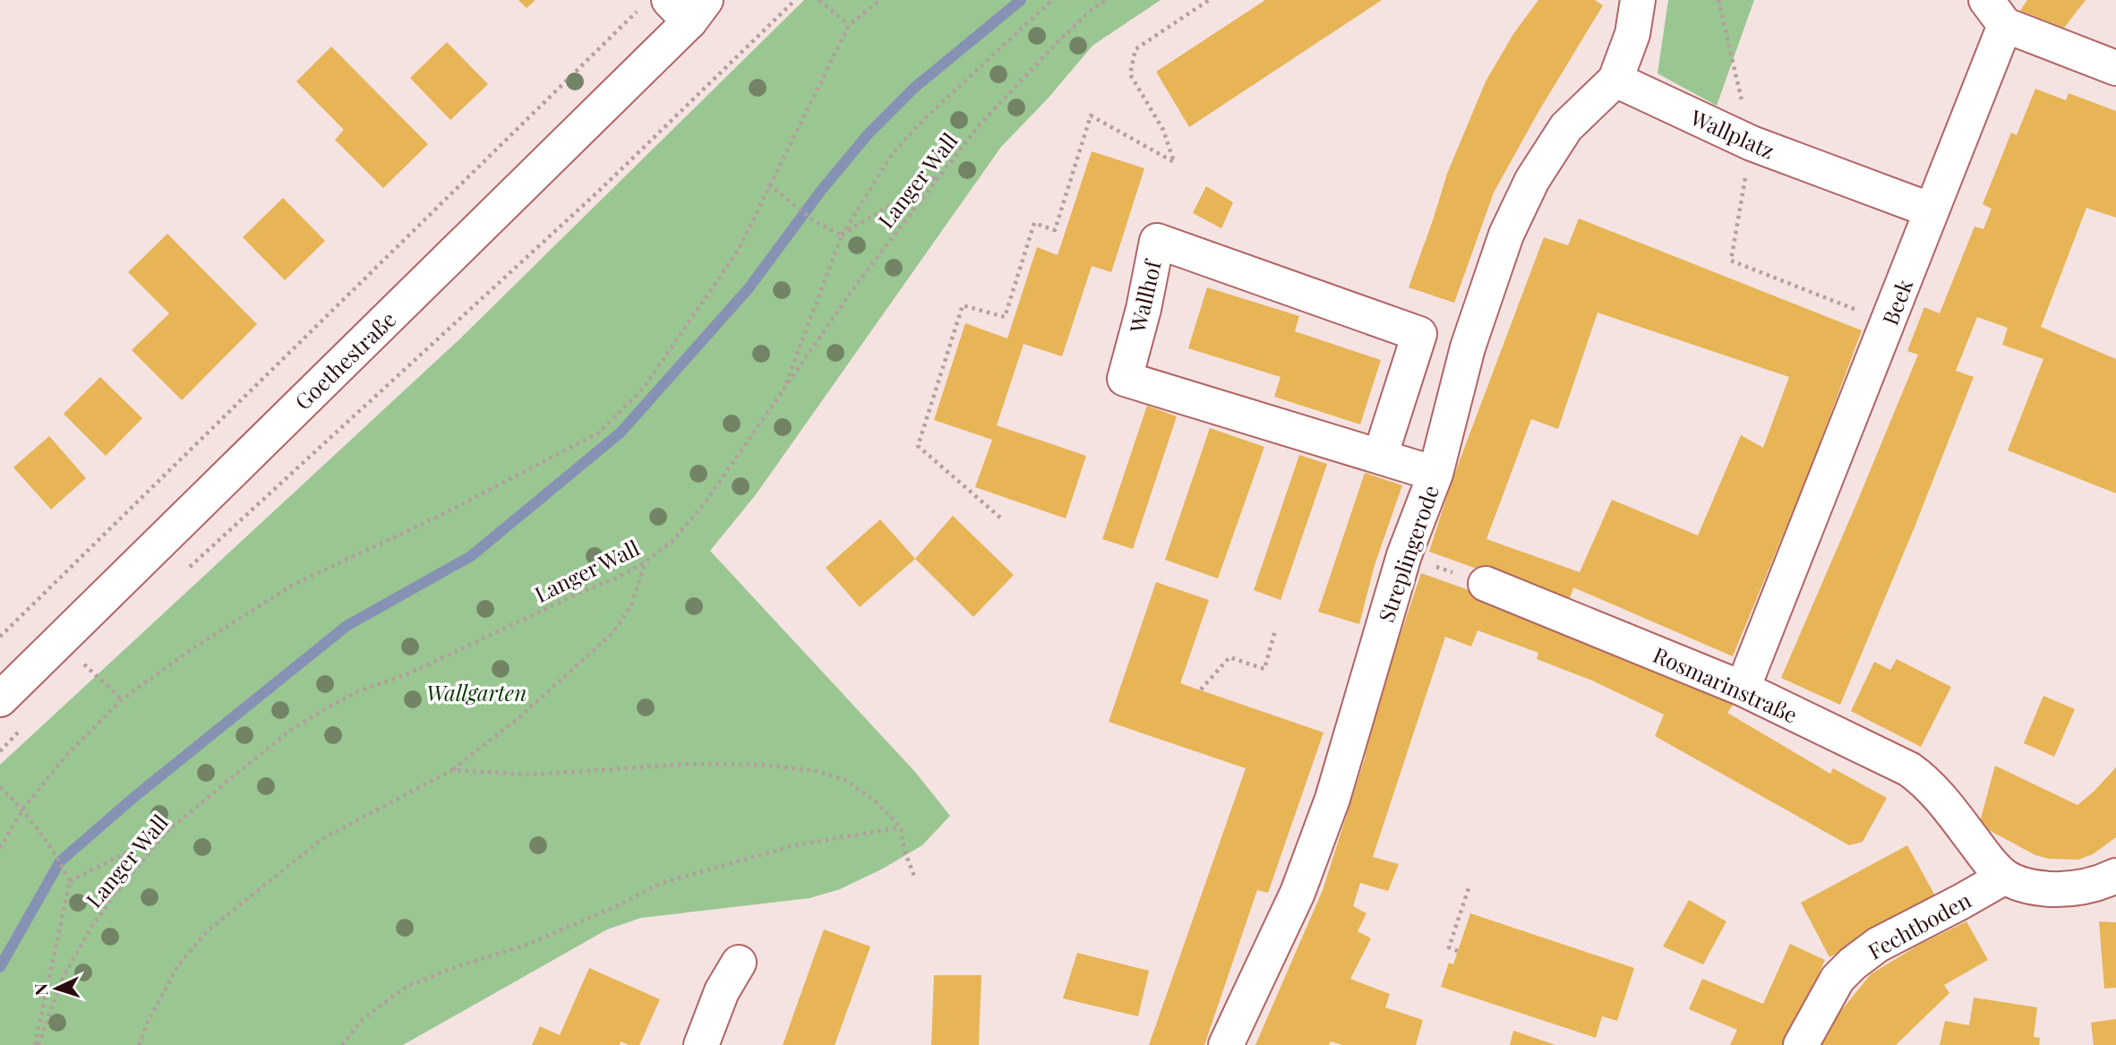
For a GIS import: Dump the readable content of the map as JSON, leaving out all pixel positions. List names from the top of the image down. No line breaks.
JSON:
{"streets":{"street":["Wallplatz","Wallhof","Beek","Goethestraße","Streplingerode","Rosmarinstraße","Fechtboden"],"path":["Langer Wall"]},"crossings":[["Wallplatz","Beek"],["Wallplatz","Streplingerode"],["Wallhof","Streplingerode"],["Beek","Rosmarinstraße"],["Rosmarinstraße","Fechtboden"]],"parks":["Wallgarten"],"north":"left"}
